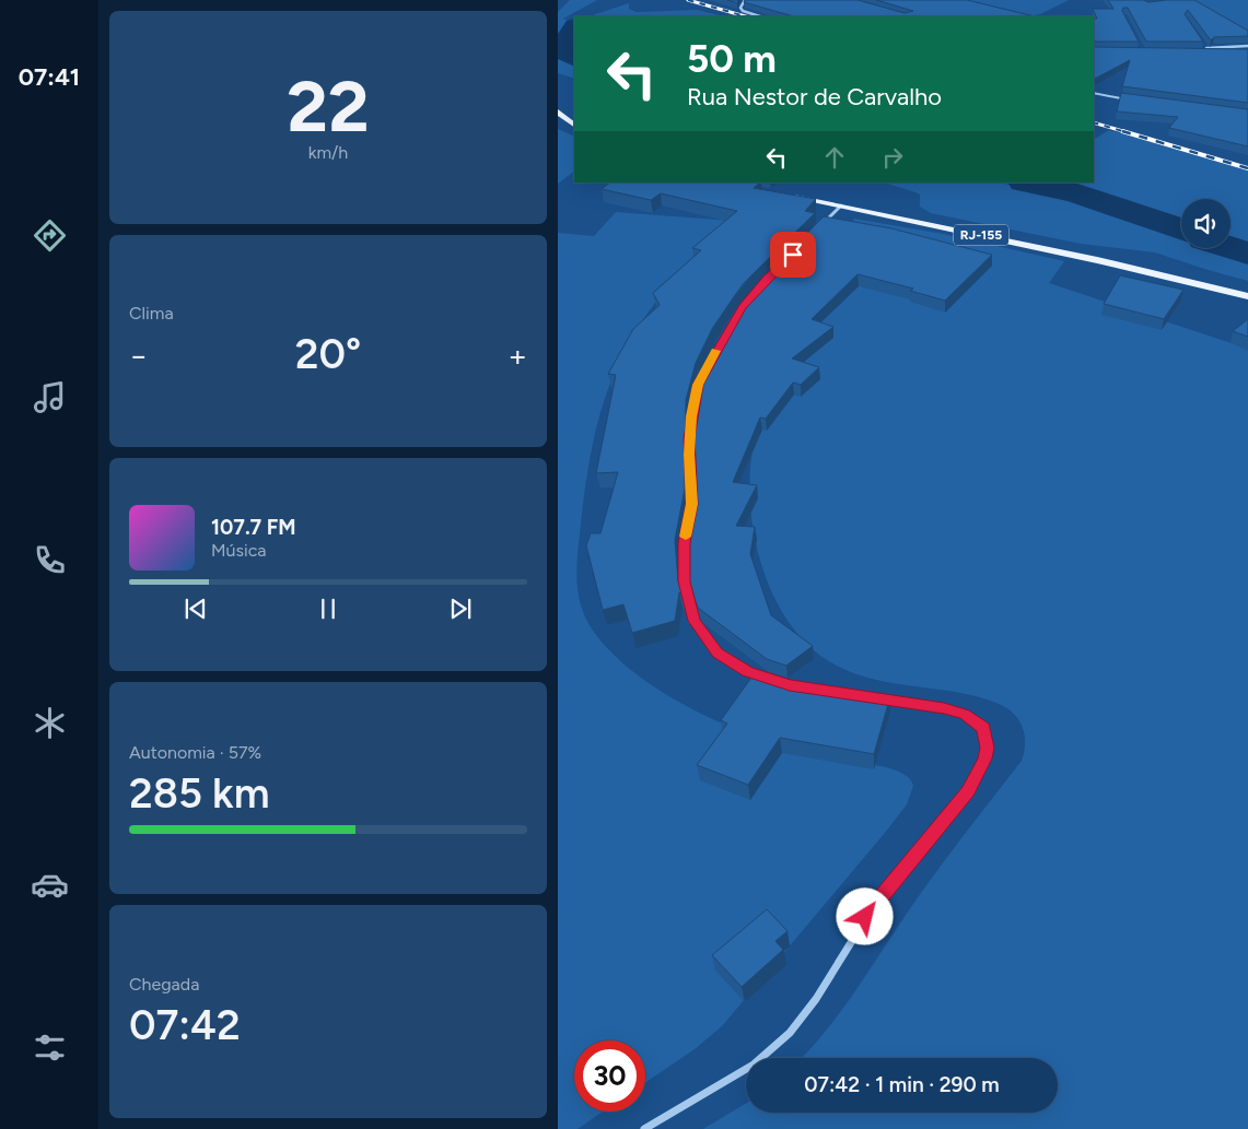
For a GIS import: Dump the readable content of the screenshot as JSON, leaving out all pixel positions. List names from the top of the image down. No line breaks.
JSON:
{"streets":{"main road":["RJ-155"]},"page":{"tabs":"07:41","tile":[["22","km/h"],"Clima",["Autonomia · 57%","285 km"],["Chegada","07:42"]],"turn":["50 m","Rua Nestor de Carvalho"],"heat":["−","20°","+"],"song":["107.7 FM","Música"],"limit":"30","trip":"07:42 · 1 min · 290 m"}}
